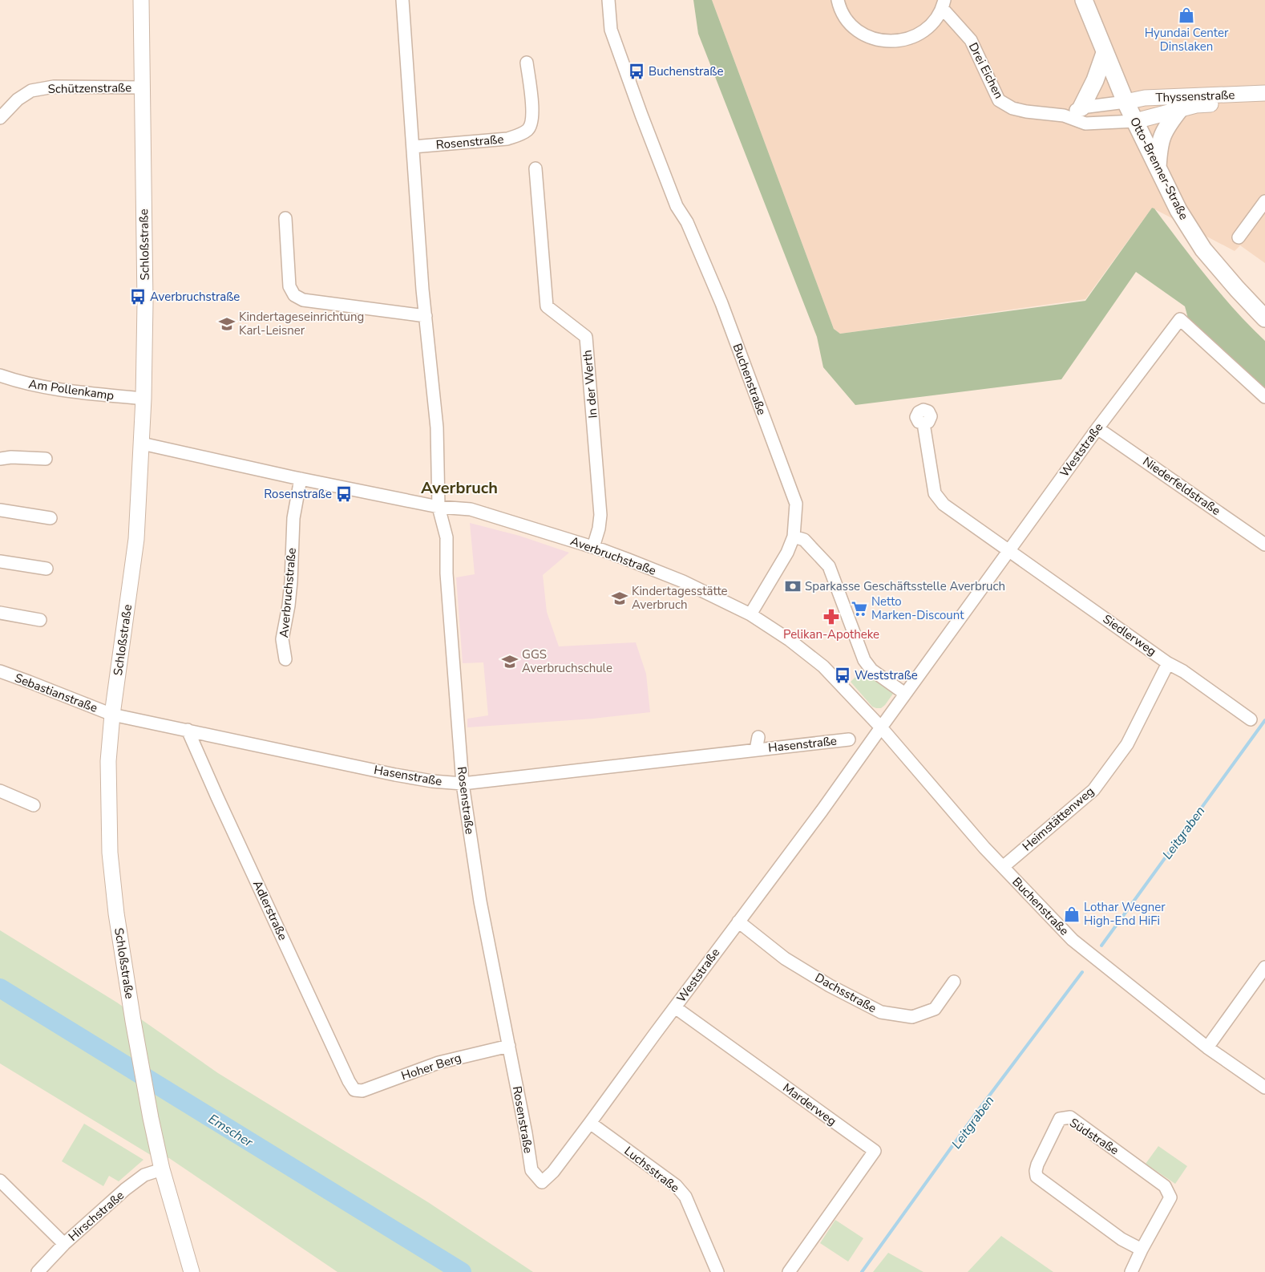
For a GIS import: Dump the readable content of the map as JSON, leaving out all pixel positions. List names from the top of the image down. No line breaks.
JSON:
{"streets":{"main road":["Otto-Brenner-Straße"],"street":["Drei Eichen","Schützenstraße","Thyssenstraße","Rosenstraße","Schloßstraße","Buchenstraße","In der Werth","Am Pollenkamp","Weststraße","Niederfeldstraße","Averbruchstraße","Siedlerweg","Sebastianstraße","Hasenstraße","Heimstättenweg","Adlerstraße","Dachsstraße","Hoher Berg","Marderweg","Südstraße","Luchsstraße","Hirschstraße"]},"crossings":[["Drei Eichen","Thyssenstraße"],["Drei Eichen","Otto-Brenner-Straße"],["Schützenstraße","Schloßstraße"],["Thyssenstraße","Otto-Brenner-Straße"],["Rosenstraße","Weststraße"],["Rosenstraße","Averbruchstraße"],["Rosenstraße","Hasenstraße"],["Rosenstraße","Hoher Berg"],["Schloßstraße","Am Pollenkamp"],["Schloßstraße","Averbruchstraße"],["Schloßstraße","Sebastianstraße"],["Schloßstraße","Hasenstraße"],["Schloßstraße","Hirschstraße"],["Buchenstraße","Weststraße"],["Buchenstraße","Averbruchstraße"],["Buchenstraße","Heimstättenweg"],["In der Werth","Averbruchstraße"],["Weststraße","Niederfeldstraße"],["Weststraße","Averbruchstraße"],["Weststraße","Siedlerweg"],["Weststraße","Dachsstraße"],["Weststraße","Marderweg"],["Weststraße","Luchsstraße"],["Siedlerweg","Heimstättenweg"],["Sebastianstraße","Hasenstraße"],["Hasenstraße","Adlerstraße"],["Adlerstraße","Hoher Berg"]],"districts":["Averbruch"],"water":["Leitgraben","Emscher"],"places":{"shop":["Hyundai Center Dinslaken","Lothar Wegner High-End HiFi"],"bus stop":["Buchenstraße","Averbruchstraße","Rosenstraße","Weststraße"],"school or university":["Kindertageseinrichtung Karl-Leisner","Kindertagesstätte Averbruch","GGS Averbruchschule"],"bank":["Sparkasse Geschäftsstelle Averbruch"],"supermarket":["Netto Marken-Discount"],"pharmacy":["Pelikan-Apotheke"]}}
